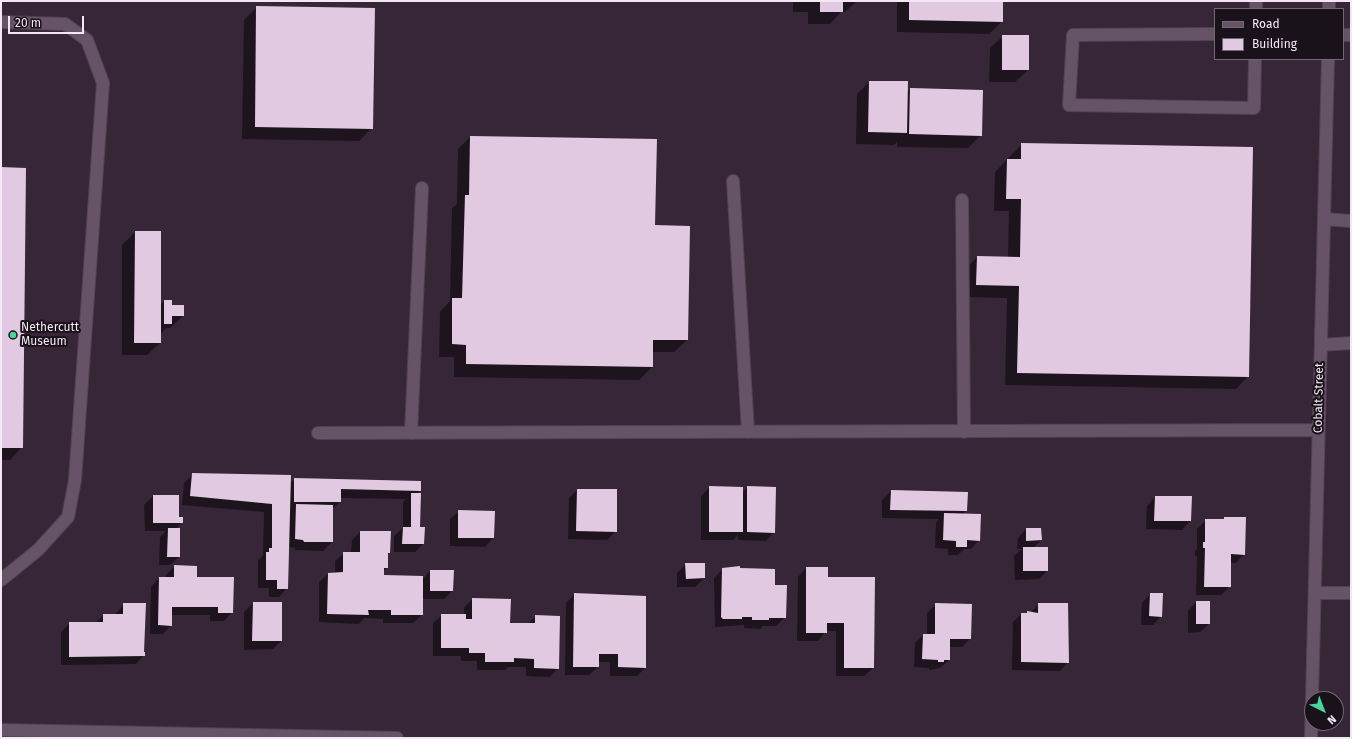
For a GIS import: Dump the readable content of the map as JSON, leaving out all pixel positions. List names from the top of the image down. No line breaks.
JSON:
{"streets":{"street":["Cobalt Street"]},"places":["Nethercutt Museum"],"legend":["Road","Building"],"scale_bar":"20 m","north":"bottom right"}
